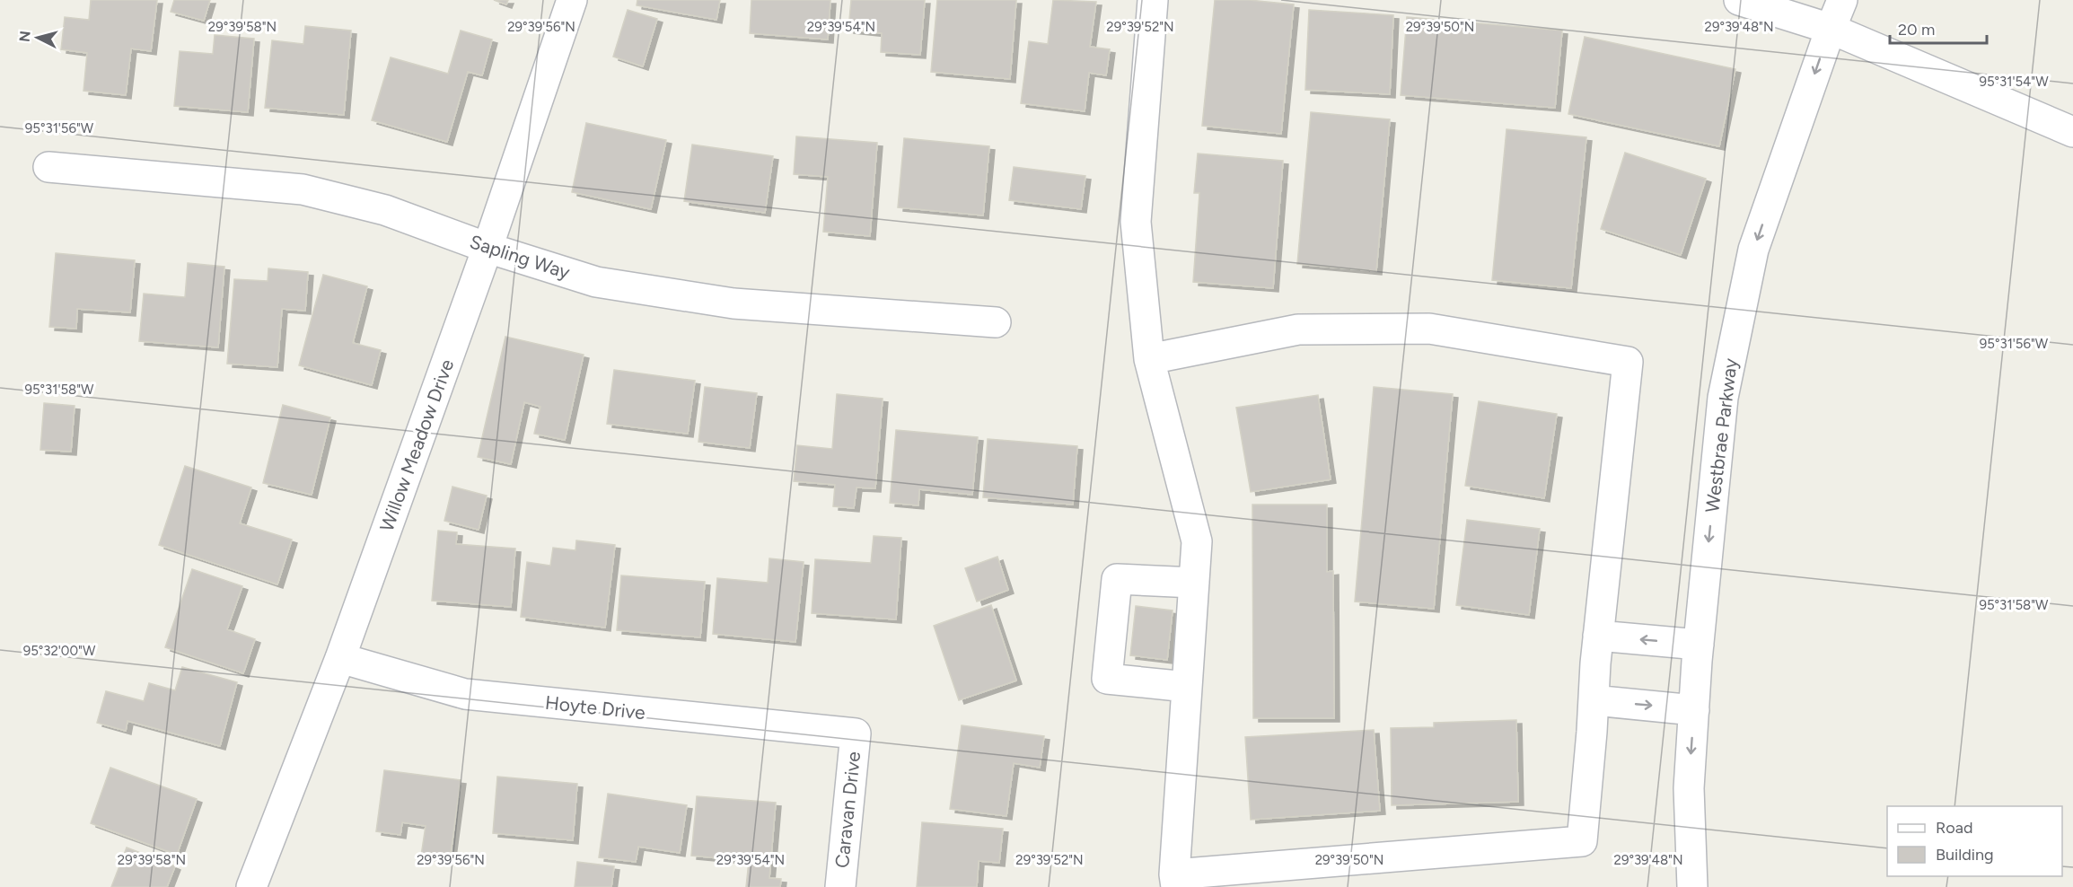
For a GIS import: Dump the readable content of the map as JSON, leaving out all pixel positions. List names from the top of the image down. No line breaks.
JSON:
{"streets":{"street":["Sapling Way","Westbrae Parkway","Willow Meadow Drive","Hoyte Drive","Caravan Drive"]},"crossings":[["Sapling Way","Willow Meadow Drive"],["Willow Meadow Drive","Hoyte Drive"],["Hoyte Drive","Caravan Drive"]],"one_way":["Westbrae Parkway"],"legend":["Road","Building"],"scale_bar":"20 m","north":"left","coordinates":["29°39'58\"N","29°39'56\"N","29°39'54\"N","29°39'52\"N","29°39'50\"N","29°39'48\"N","95°31'54\"W","95°31'56\"W","95°31'58\"W","95°32'00\"W"]}
